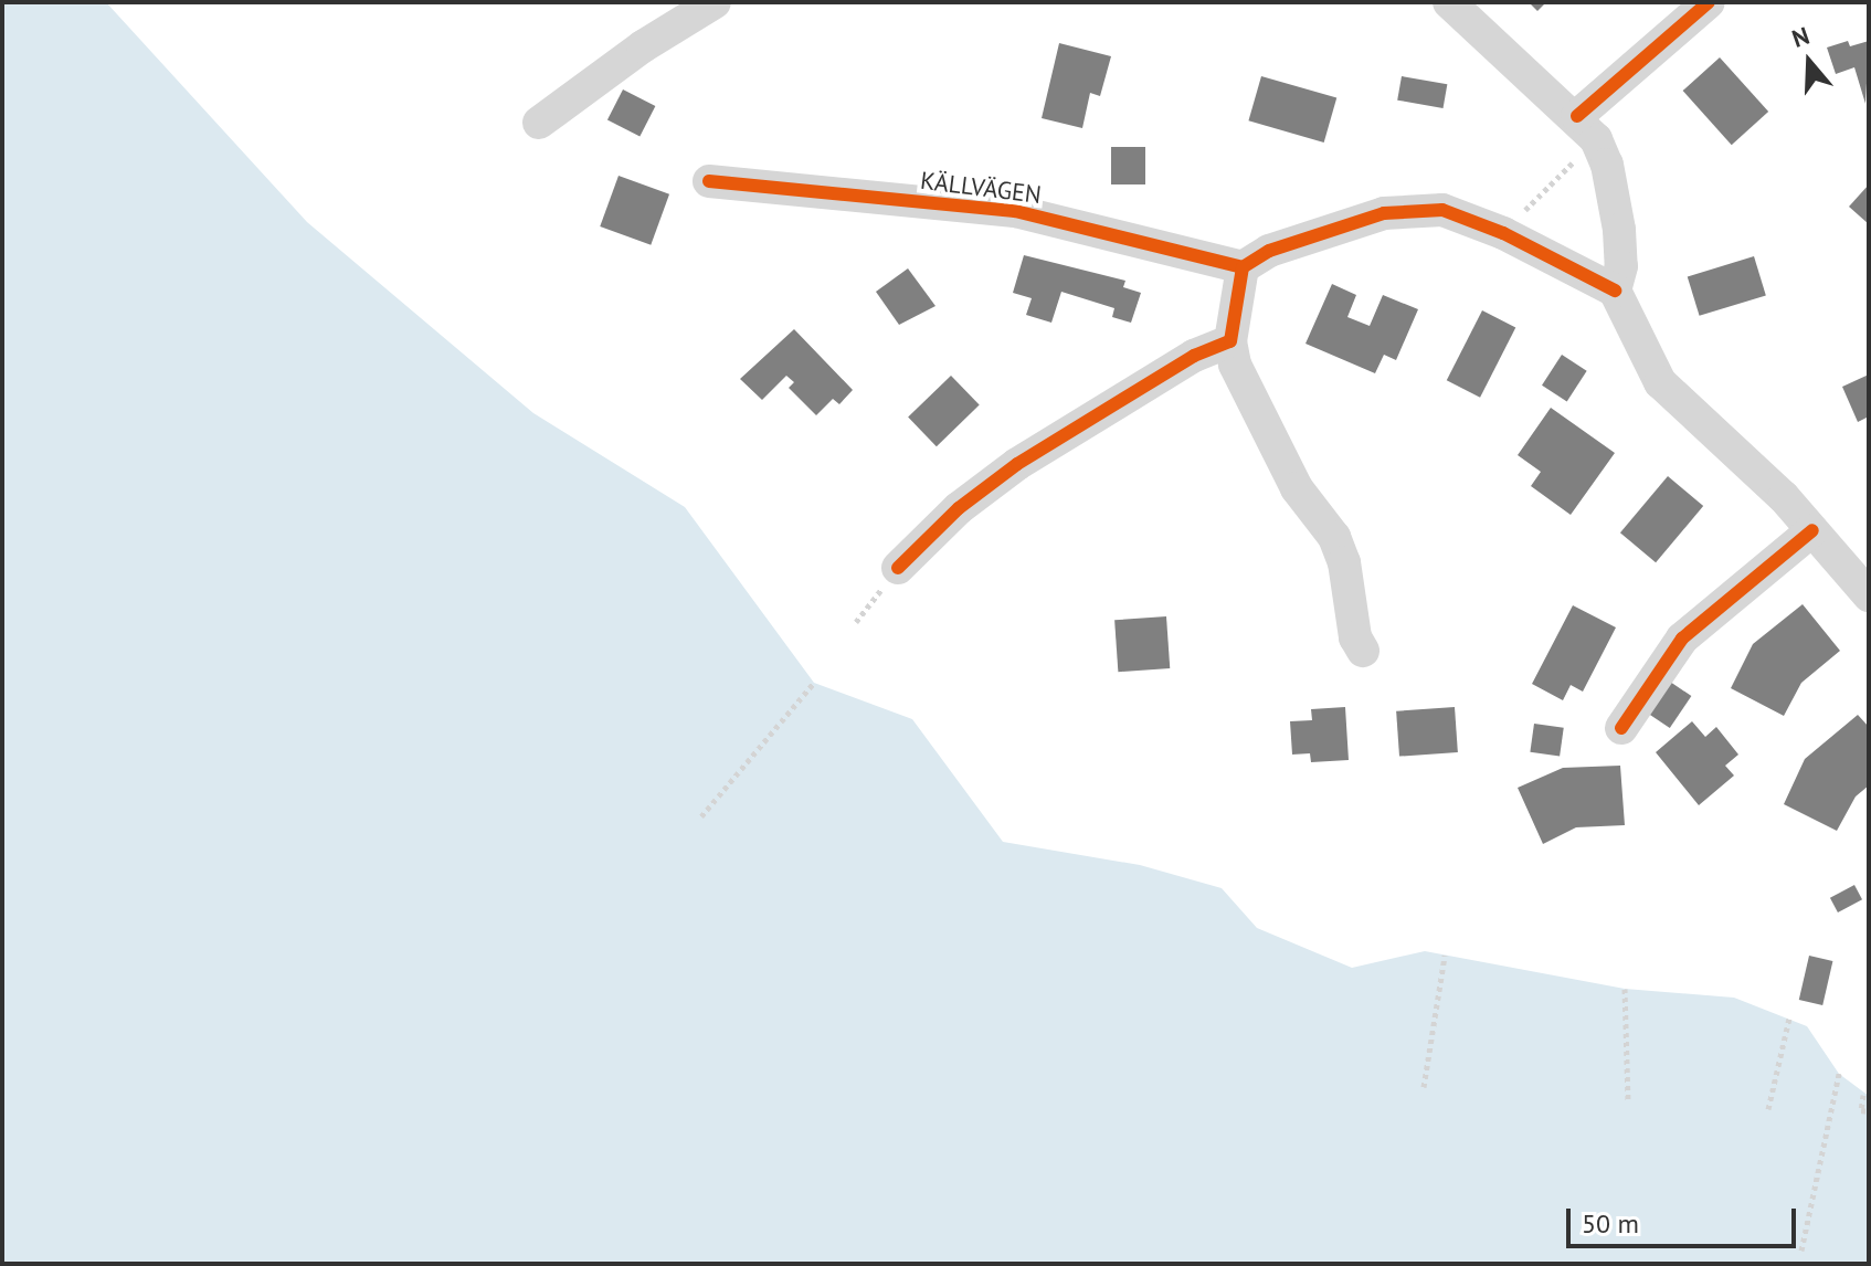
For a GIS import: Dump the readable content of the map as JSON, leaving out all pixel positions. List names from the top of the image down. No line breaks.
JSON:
{"streets":{"street":["KÄLLVÄGEN"]},"scale_bar":"50 m","north":"top"}
